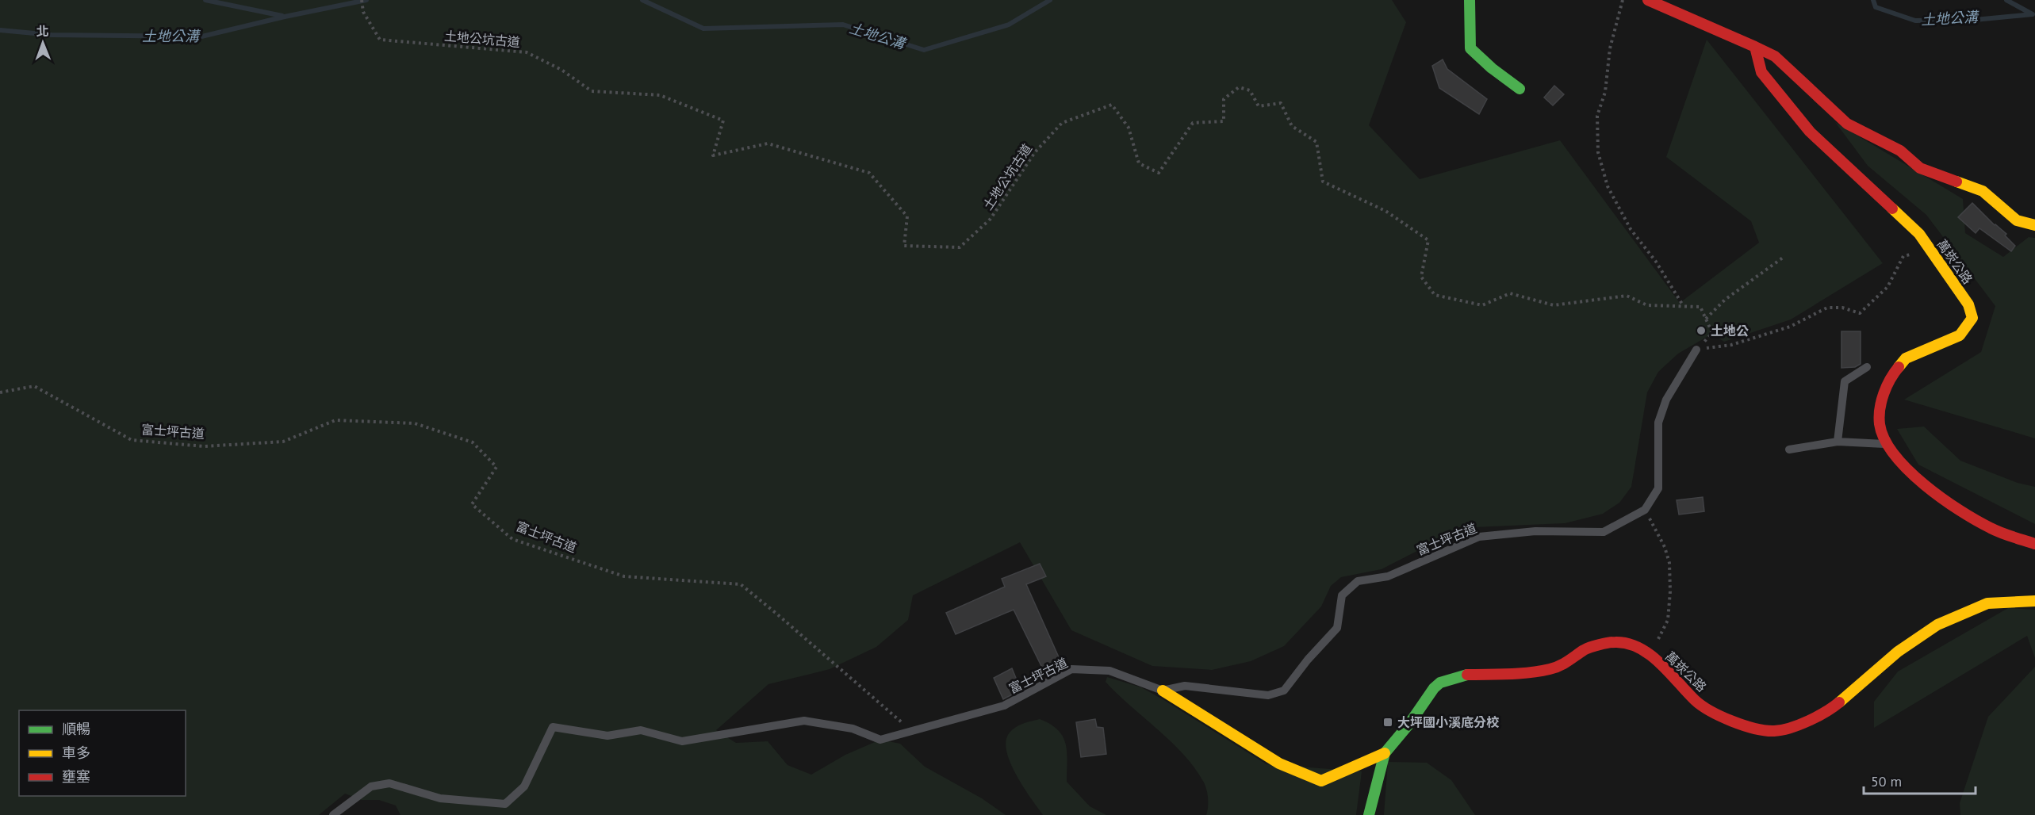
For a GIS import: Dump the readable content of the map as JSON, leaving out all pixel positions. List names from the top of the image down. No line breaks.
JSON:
{"streets":{"street":["萬崁公路"],"lane":["富士坪古道"],"path":["土地公坑古道"]},"water":["土地公溝"],"places":{"other":["土地公"],"transit":["大坪國小溪底分校"]},"legend":["順暢","車多","壅塞"],"scale_bar":"50 m","north":"top"}
